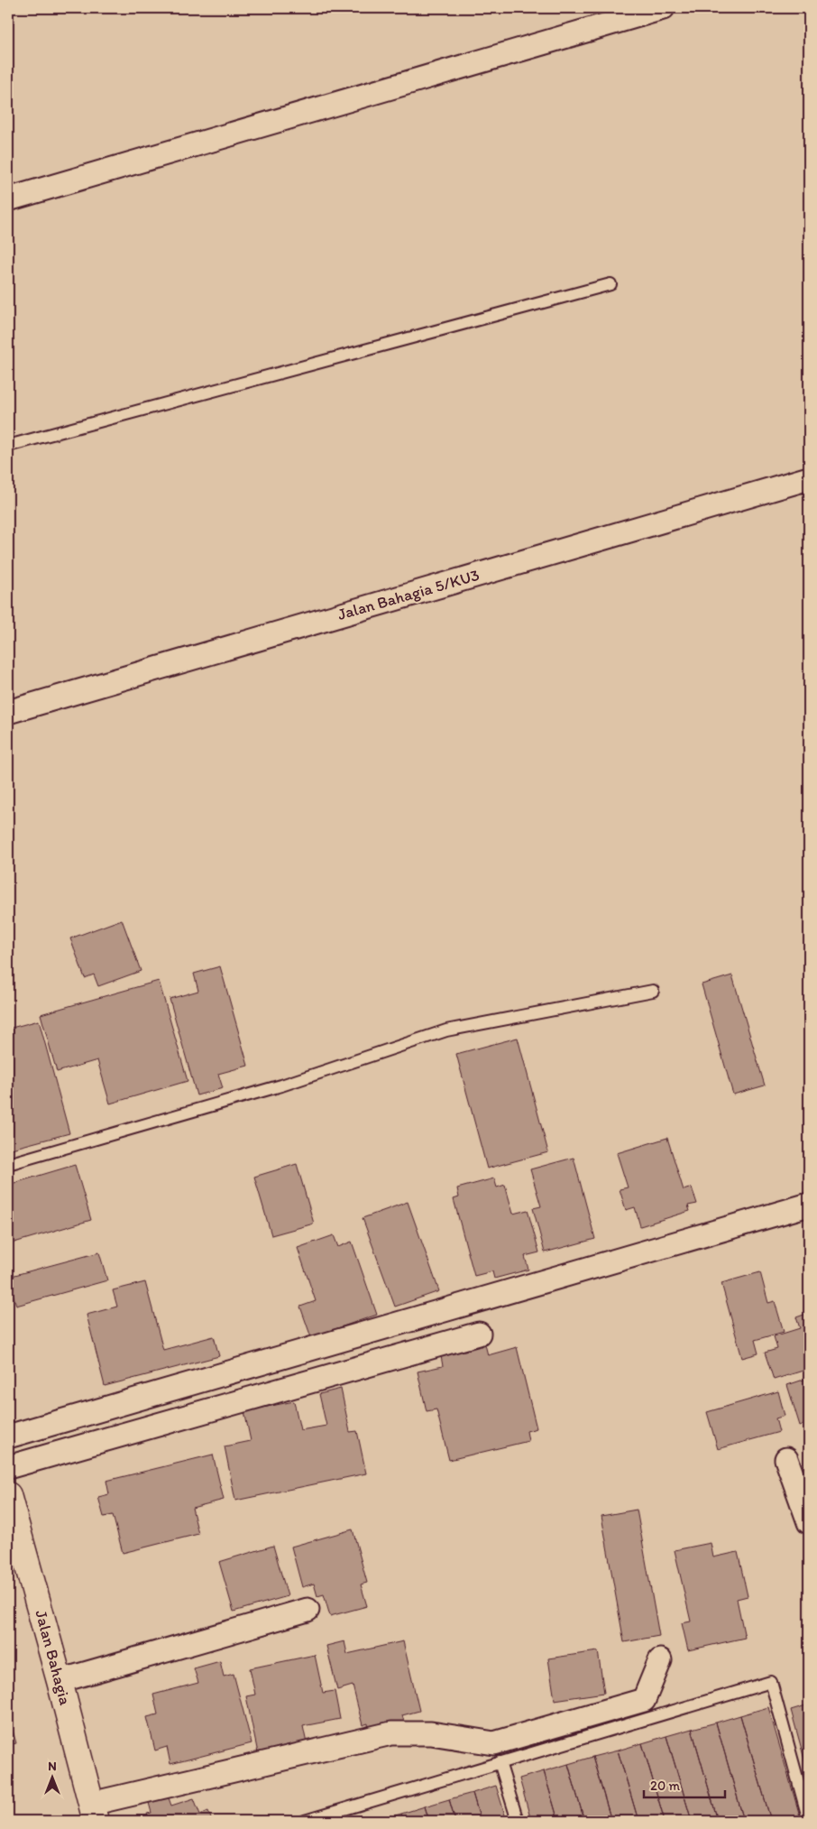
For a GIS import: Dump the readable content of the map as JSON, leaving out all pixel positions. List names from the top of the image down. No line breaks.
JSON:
{"streets":{"street":["Jalan Bahagia 5/KU3","Jalan Bahagia"]},"scale_bar":"20 m","north":"top"}
